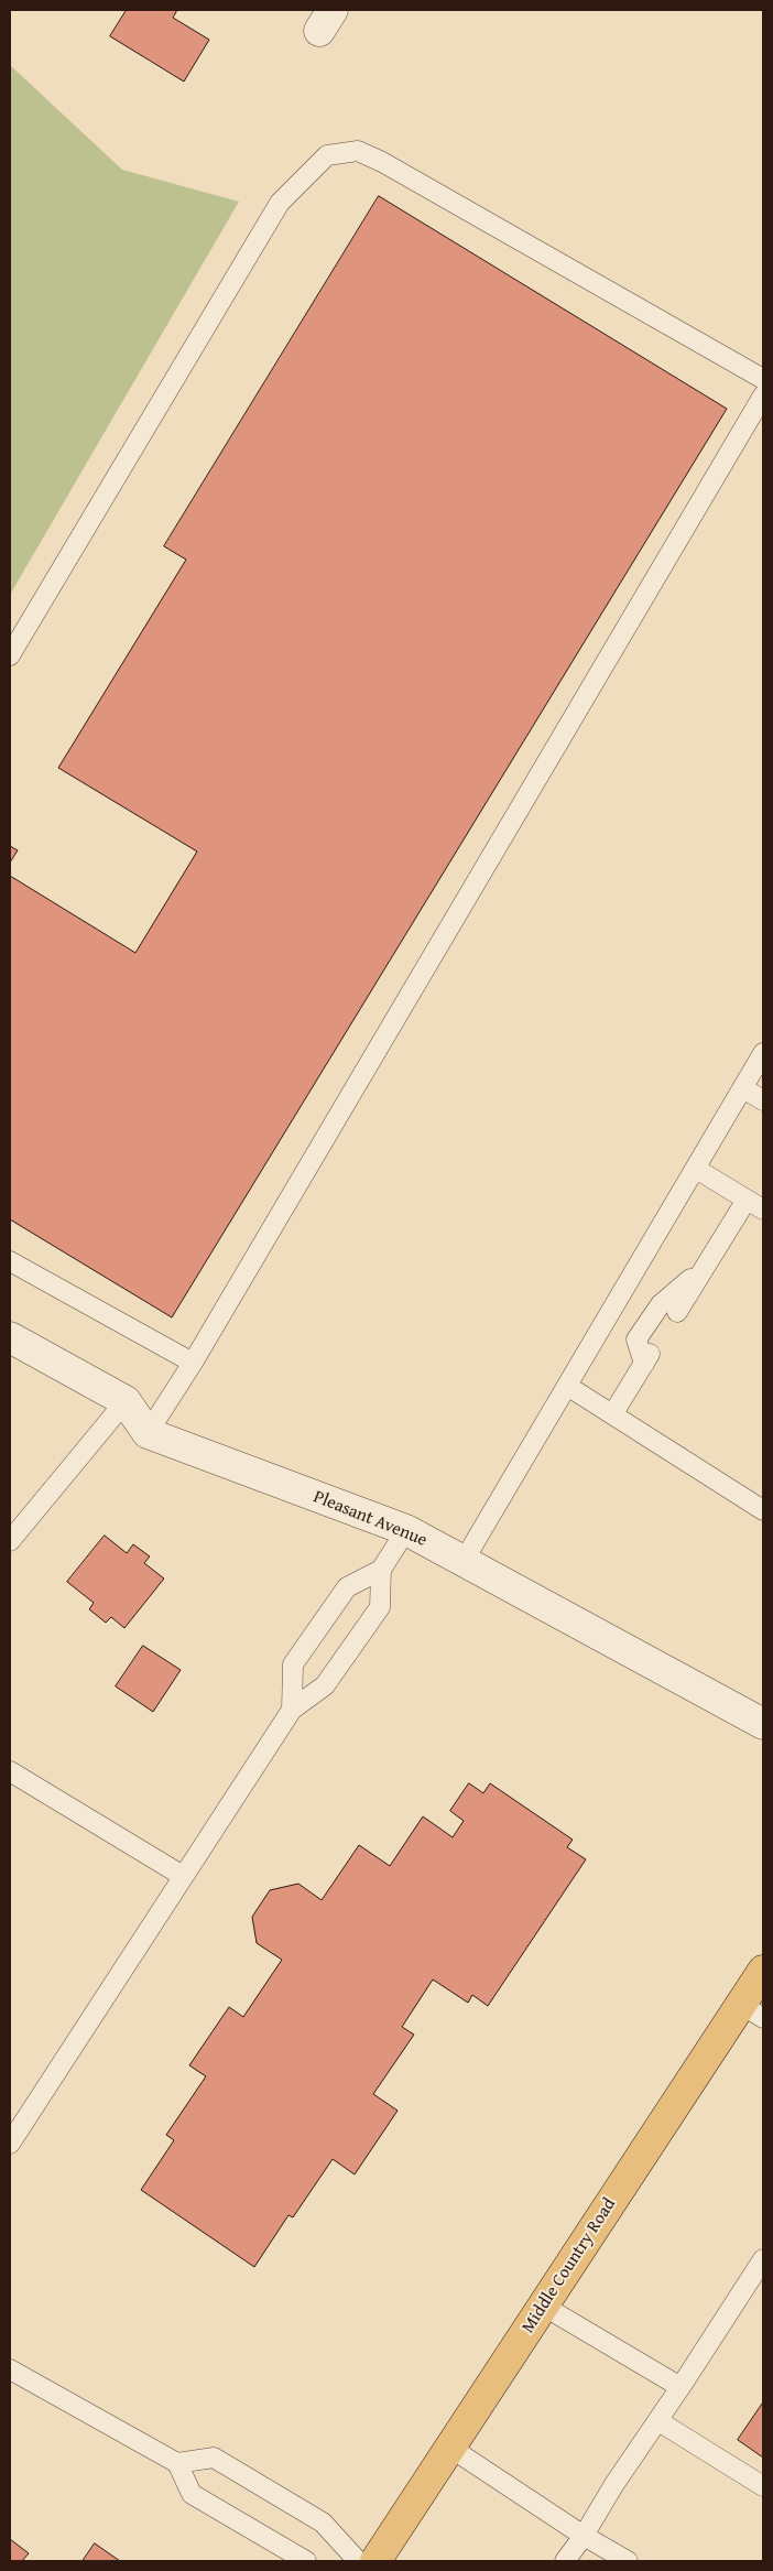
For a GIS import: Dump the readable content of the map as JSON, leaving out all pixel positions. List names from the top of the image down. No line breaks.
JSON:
{"streets":{"main road":["Middle Country Road"],"street":["Pleasant Avenue"]}}
